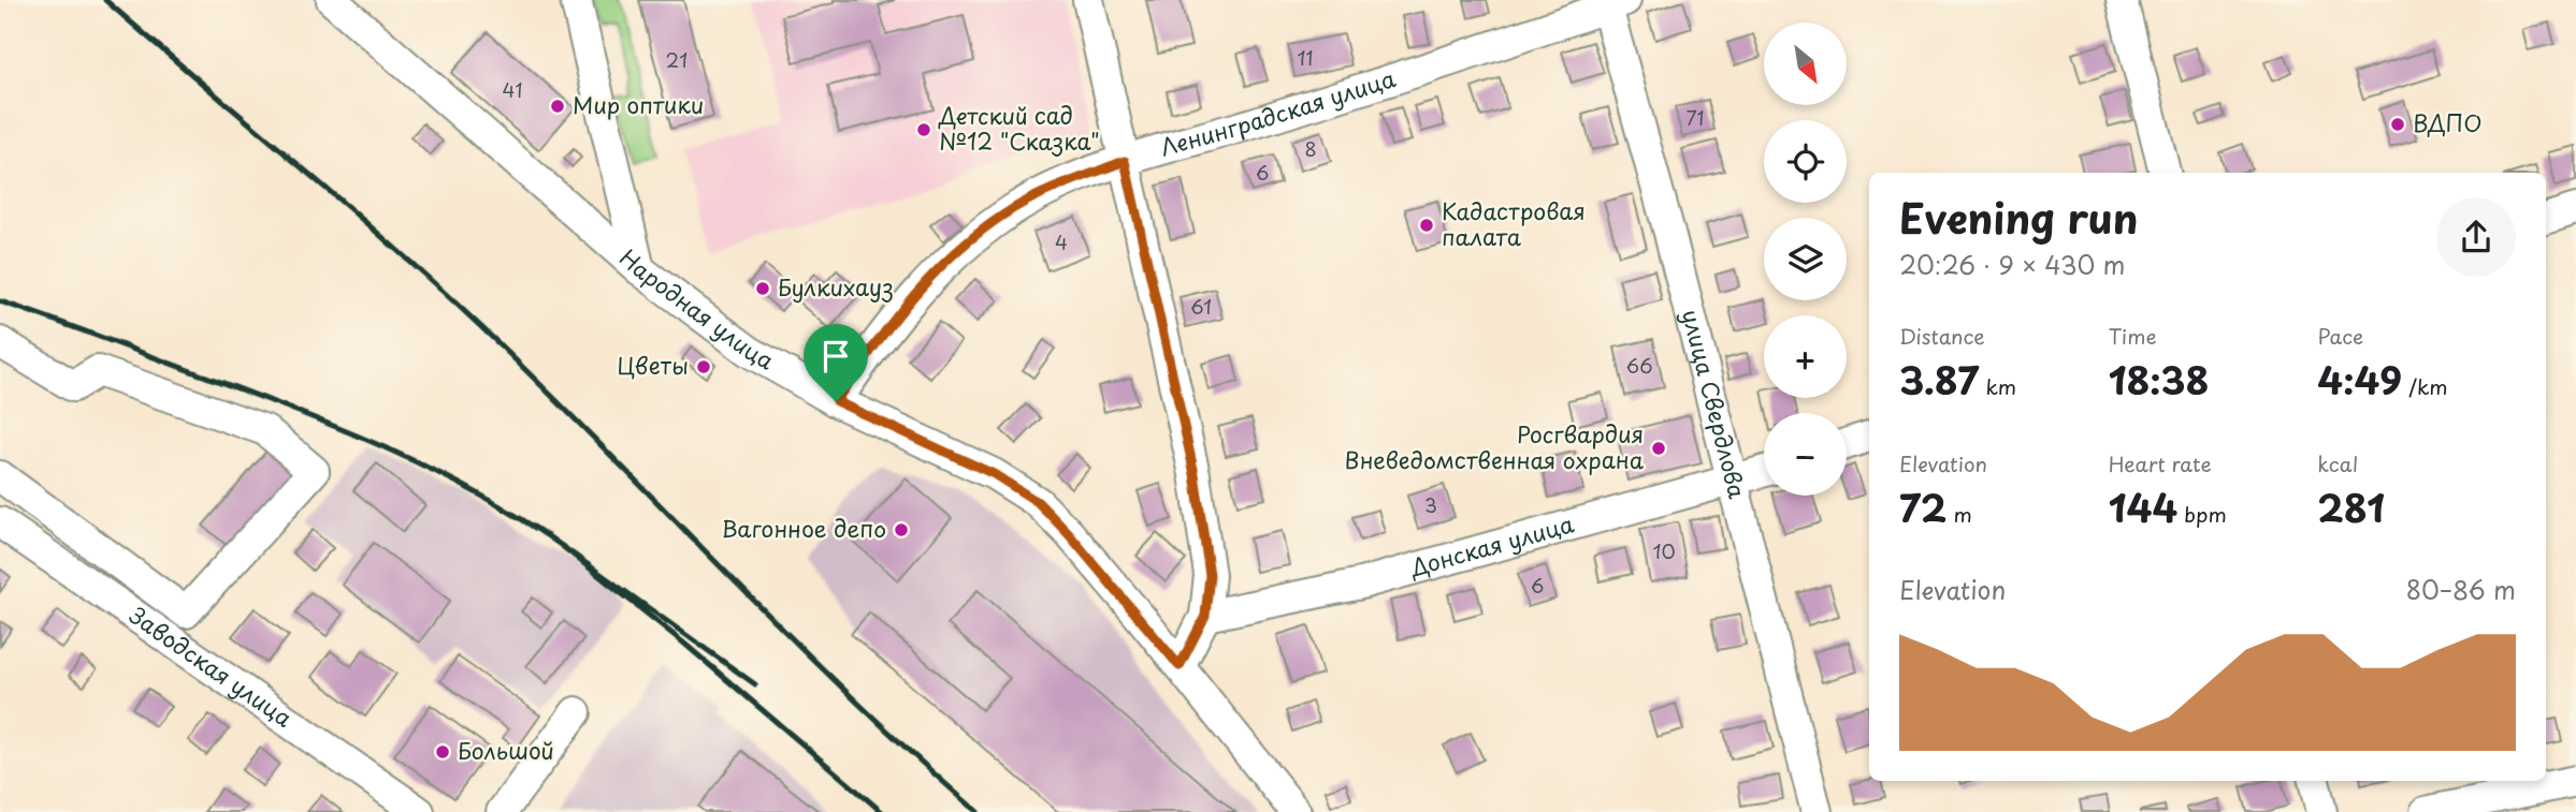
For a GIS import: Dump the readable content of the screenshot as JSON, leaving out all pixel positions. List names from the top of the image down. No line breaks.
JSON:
{"streets":{"street":["Ленинградская улица","Народная улица","улица Свердлова","Донская улица","Заводская улица"]},"crossings":[["Ленинградская улица","Народная улица"],["Ленинградская улица","улица Свердлова"],["улица Свердлова","Донская улица"]],"places":["Мир оптики","ВДПО","Детский сад №12 \"Сказка\"","Кадастровая палата","Булкихауз","Цветы","Росгвардия Вневедомственная охрана","Вагонное депо","Большой"],"house_numbers":["11","21","41","71","8","6","4","61","66","3","10","6"],"north":"bottom right","page":{"map_buttons":["+","−"],"heading":["Evening run","20:26 · 9 × 430 m"],"stats":[["Distance","3.87 km"],["Time","18:38"],["Pace","4:49 /km"],["Elevation","72 m"],["Heart rate","144 bpm"],["kcal","281"]],"chart":["Elevation","80–86 m"]}}
